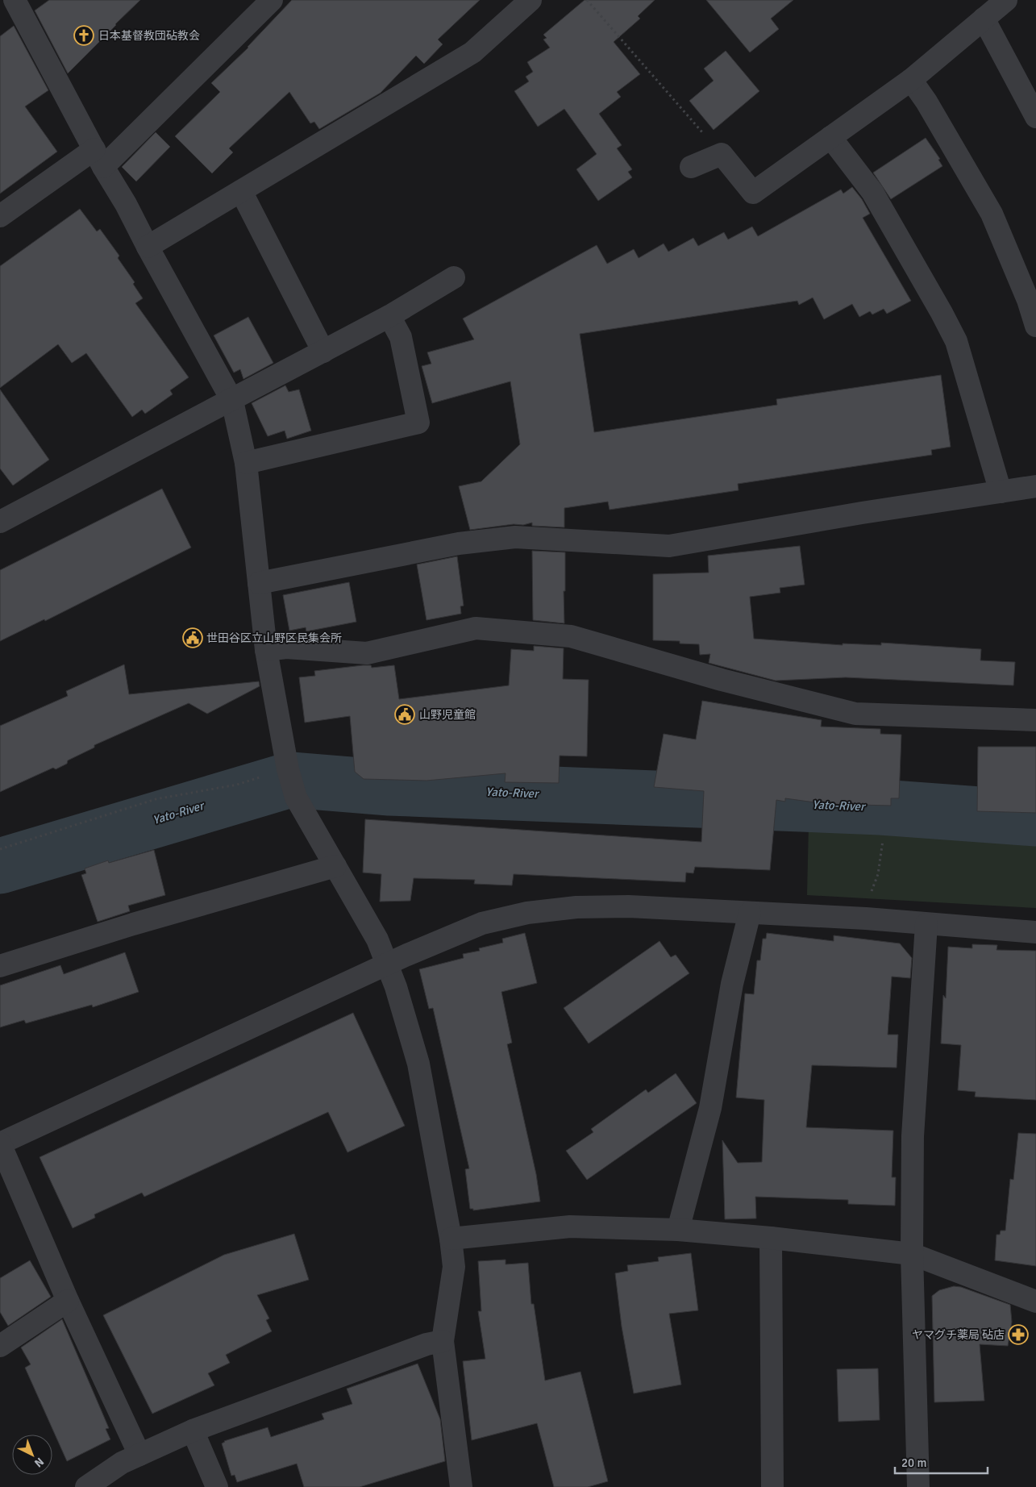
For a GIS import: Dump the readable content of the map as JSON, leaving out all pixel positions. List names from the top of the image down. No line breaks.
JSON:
{"water":["Yato-River"],"places":{"church":["日本基督教団砧教会"],"public building":["世田谷区立山野区民集会所","山野児童館"],"pharmacy":["ヤマグチ薬局 砧店"]},"scale_bar":"20 m","north":"bottom right"}
